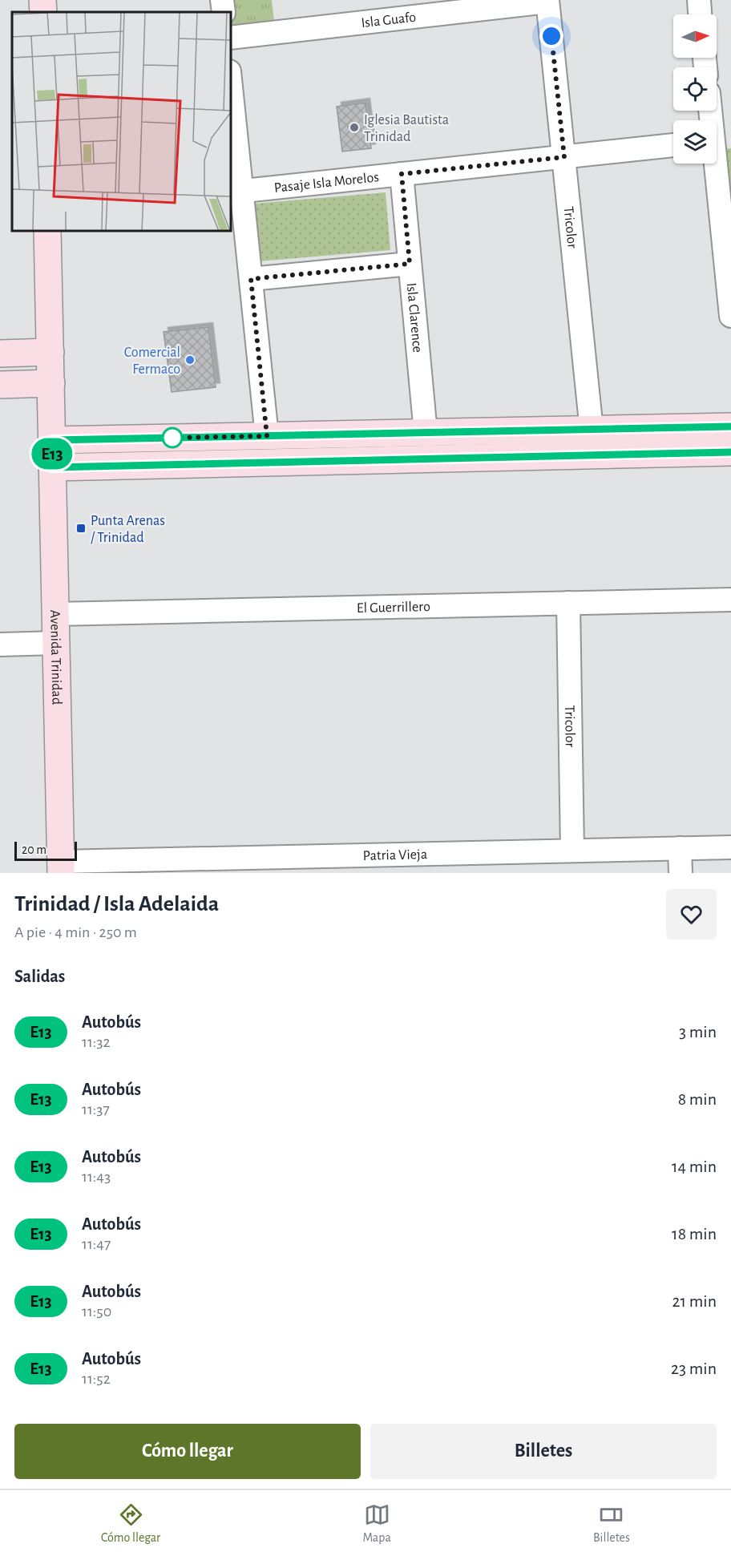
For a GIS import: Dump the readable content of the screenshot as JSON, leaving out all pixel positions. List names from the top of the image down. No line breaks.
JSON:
{"streets":{"main road":["Avenida Trinidad"],"street":["Isla Guafo","Pasaje Isla Morelos","Tricolor","Isla Clarence","El Guerrillero","Patria Vieja"]},"crossings":[["Isla Guafo","Tricolor"],["Pasaje Isla Morelos","Tricolor"],["Pasaje Isla Morelos","Isla Clarence"],["Tricolor","El Guerrillero"],["Tricolor","Patria Vieja"],["El Guerrillero","Avenida Trinidad"],["Avenida Trinidad","Patria Vieja"]],"places":{"other":["Iglesia Bautista Trinidad","Comercial Fermaco"],"transit":["Punta Arenas / Trinidad"]},"lines":["bus line E13"],"scale_bar":"20 m","north":"right","page":{"on_map":"E13","scale":"20 m","heading":[["Trinidad / Isla Adelaida","A pie · 4 min · 250 m"],"Salidas"],"list":[{"mark":"E13","name":"Autobús","note":"11:32","value":"3 min"},{"mark":"E13","name":"Autobús","note":"11:37","value":"8 min"},{"mark":"E13","name":"Autobús","note":"11:43","value":"14 min"},{"mark":"E13","name":"Autobús","note":"11:47","value":"18 min"},{"mark":"E13","name":"Autobús","note":"11:50","value":"21 min"},{"mark":"E13","name":"Autobús","note":"11:52","value":"23 min"}],"buttons":["Cómo llegar","Billetes"],"tabs":["Cómo llegar","Mapa","Billetes"]}}
